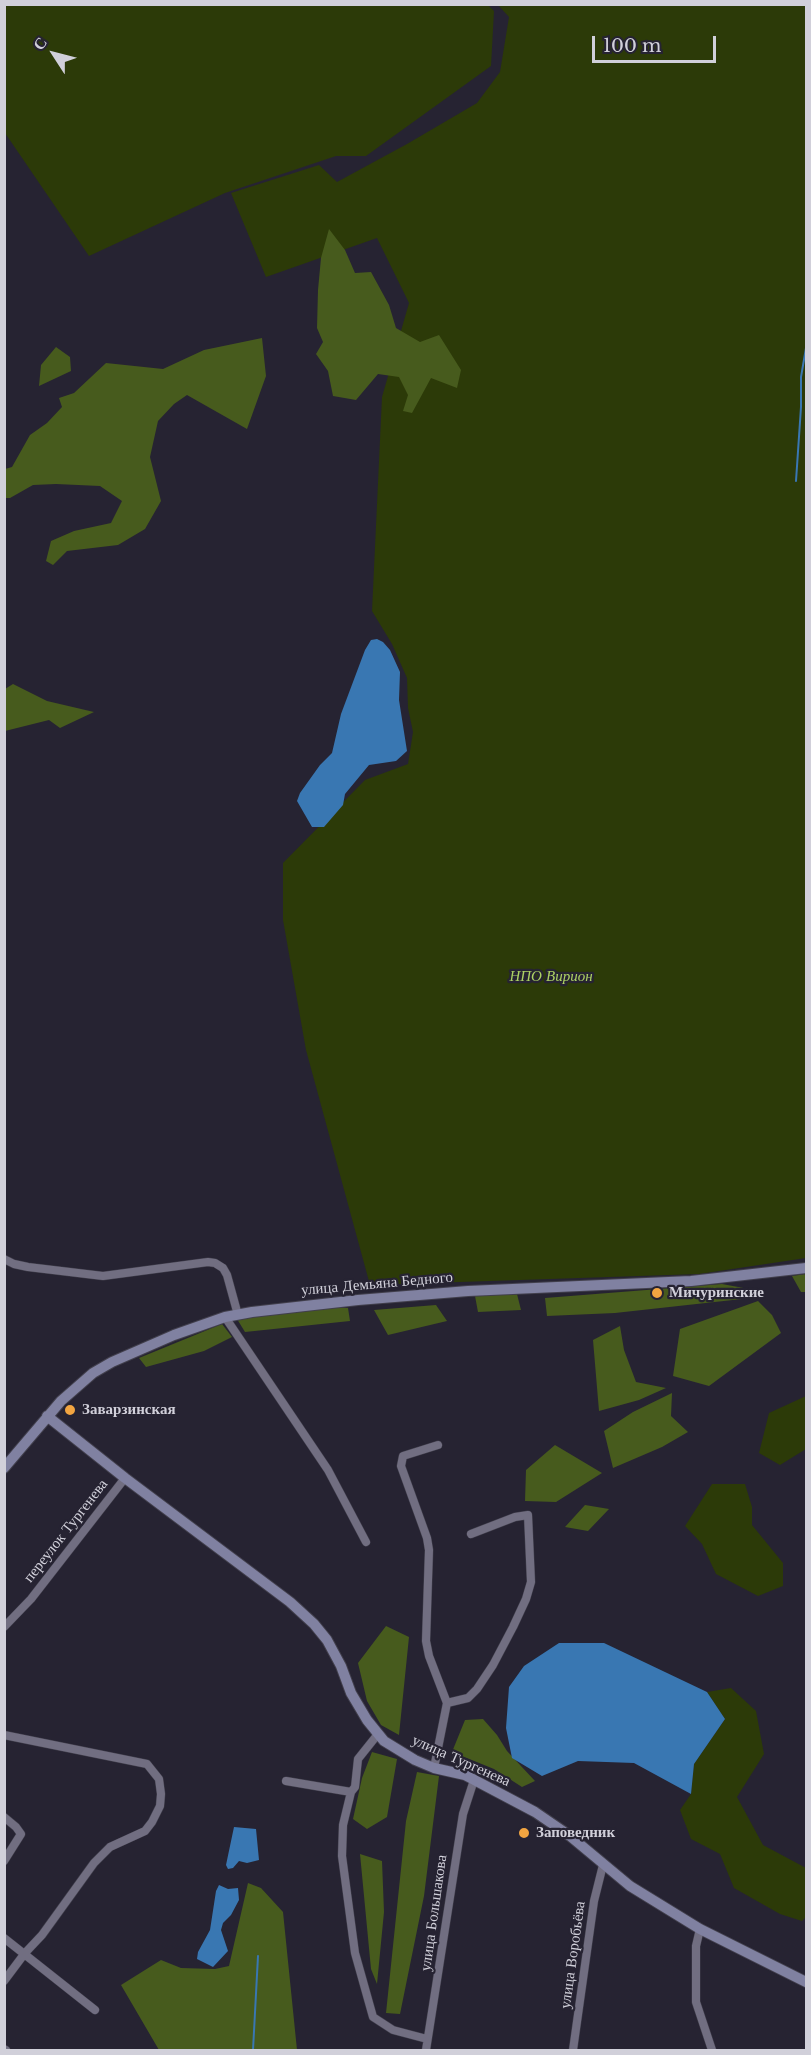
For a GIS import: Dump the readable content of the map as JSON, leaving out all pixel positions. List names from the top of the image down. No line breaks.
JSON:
{"streets":{"street":["улица Демьяна Бедного","переулок Тургенева","улица Тургенева","улица Большакова","улица Воробьёва"]},"crossings":[["улица Демьяна Бедного","улица Тургенева"],["переулок Тургенева","улица Тургенева"],["улица Тургенева","улица Большакова"],["улица Тургенева","улица Воробьёва"]],"parks":["НПО Вирион"],"places":["Мичуринские","Заварзинская","Заповедник"],"scale_bar":"100 m","north":"top left"}
